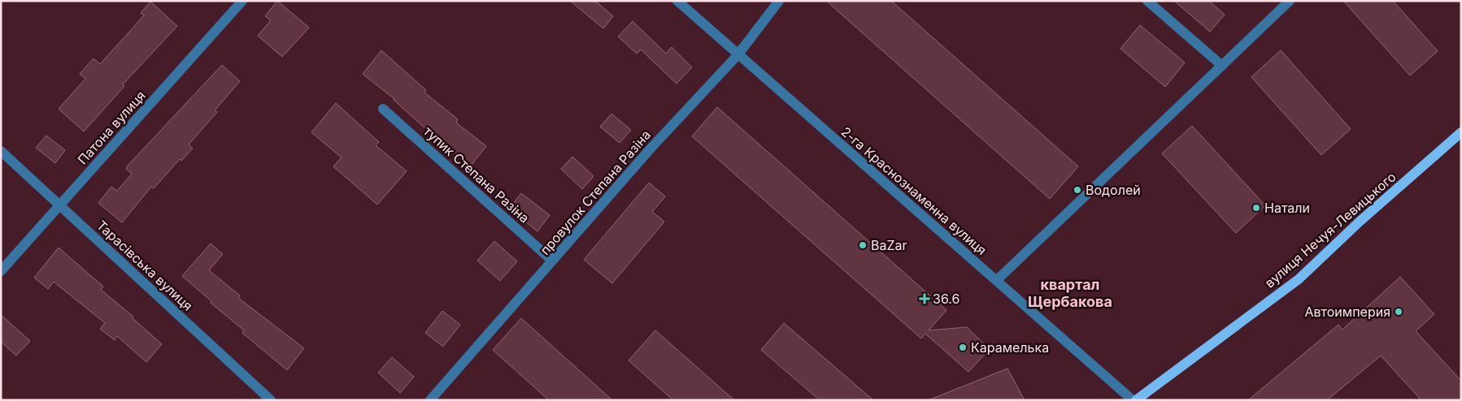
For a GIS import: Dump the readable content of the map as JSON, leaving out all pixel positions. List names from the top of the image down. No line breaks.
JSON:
{"streets":{"main road":["вулиця Нечуя-Левицького"],"street":["Патона вулиця","тупик Степана Разіна","2-га Краснознаменна вулиця","провулок Степана Разіна","Тарасівська вулиця"]},"crossings":[["Патона вулиця","Тарасівська вулиця"],["тупик Степана Разіна","провулок Степана Разіна"],["2-га Краснознаменна вулиця","провулок Степана Разіна"]],"districts":["квартал Щербакова"],"places":{"other":["Водолей","Натали","BaZar","Автоимперия","Карамелька"],"health":["36.6"]}}
